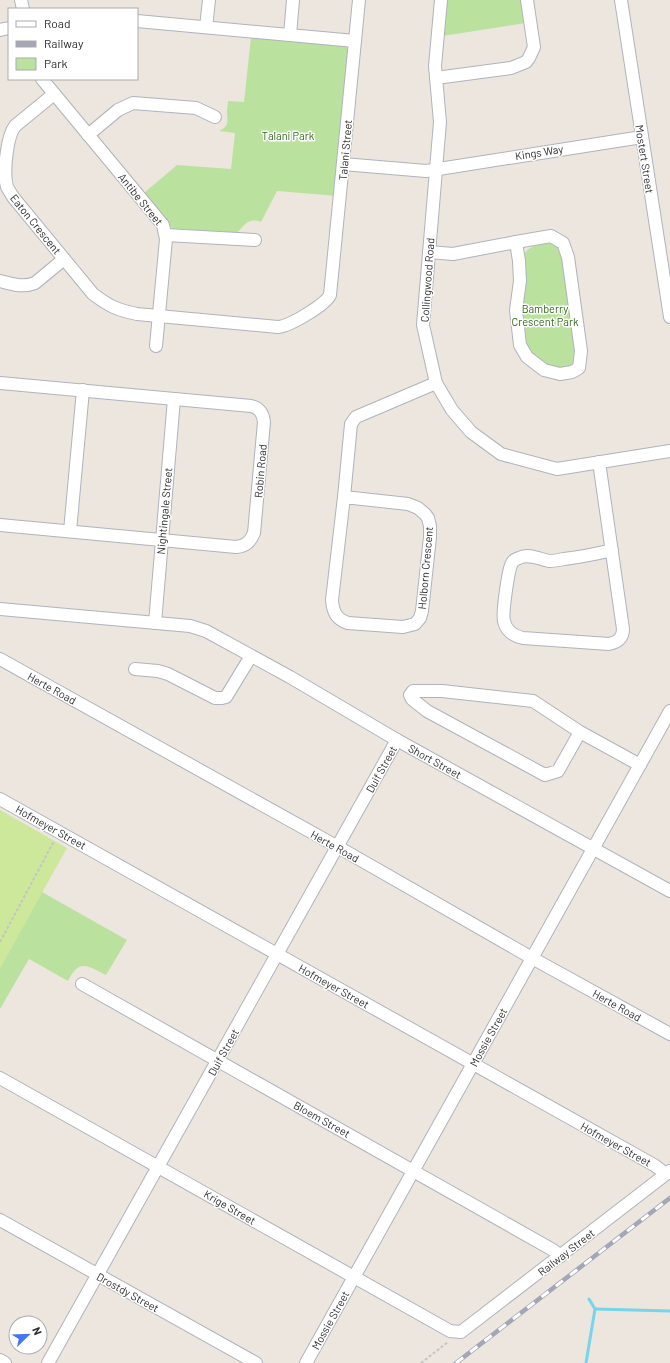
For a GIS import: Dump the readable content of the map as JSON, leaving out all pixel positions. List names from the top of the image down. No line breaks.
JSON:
{"streets":{"street":["Talani Street","Kings Way","Mostert Street","Antibe Street","Eaton Crescent","Collingwood Road","Robin Road","Nightingale Street","Holborn Crescent","Herte Road","Short Street","Duif Street","Hofmeyer Street","Mossie Street","Bloem Street","Krige Street","Railway Street","Drostdy Street"]},"crossings":[["Talani Street","Kings Way"],["Talani Street","Antibe Street"],["Talani Street","Eaton Crescent"],["Kings Way","Mostert Street"],["Kings Way","Collingwood Road"],["Antibe Street","Eaton Crescent"],["Collingwood Road","Holborn Crescent"],["Robin Road","Nightingale Street"],["Nightingale Street","Short Street"],["Herte Road","Duif Street"],["Herte Road","Mossie Street"],["Short Street","Duif Street"],["Short Street","Mossie Street"],["Duif Street","Hofmeyer Street"],["Duif Street","Bloem Street"],["Duif Street","Krige Street"],["Duif Street","Drostdy Street"],["Hofmeyer Street","Mossie Street"],["Hofmeyer Street","Railway Street"],["Mossie Street","Bloem Street"],["Mossie Street","Krige Street"],["Bloem Street","Railway Street"],["Krige Street","Railway Street"]],"parks":["Talani Park","Bamberry Crescent Park"],"legend":["Road","Railway","Park"],"north":"top right"}
